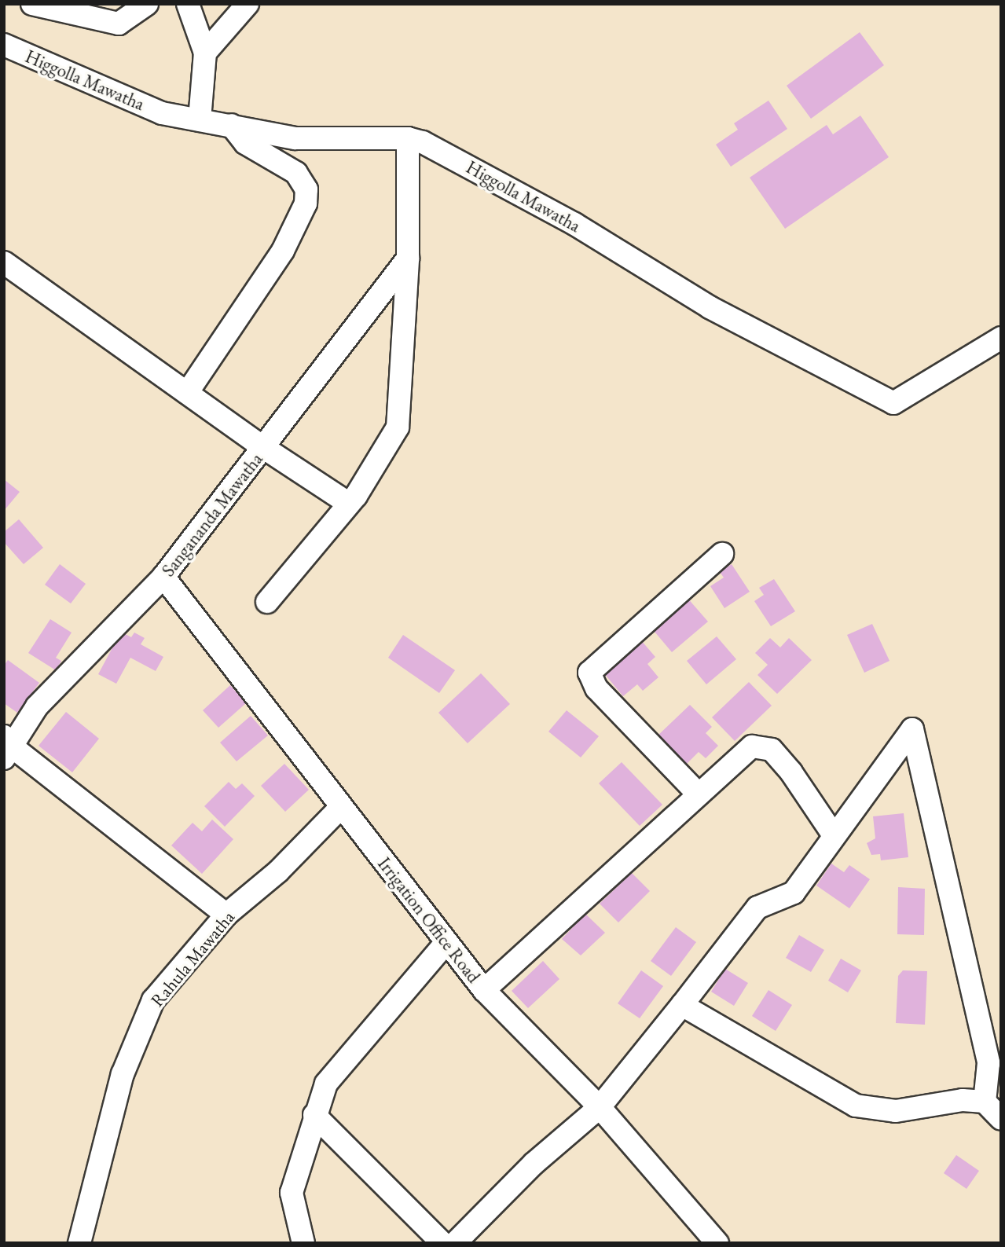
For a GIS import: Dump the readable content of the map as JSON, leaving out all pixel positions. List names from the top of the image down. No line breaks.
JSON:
{"streets":{"street":["Higgolla Mawatha","Sangananda Mawatha","Irrigation Office Road","Rahula Mawatha"]},"crossings":[["Sangananda Mawatha","Irrigation Office Road"],["Irrigation Office Road","Rahula Mawatha"]]}
